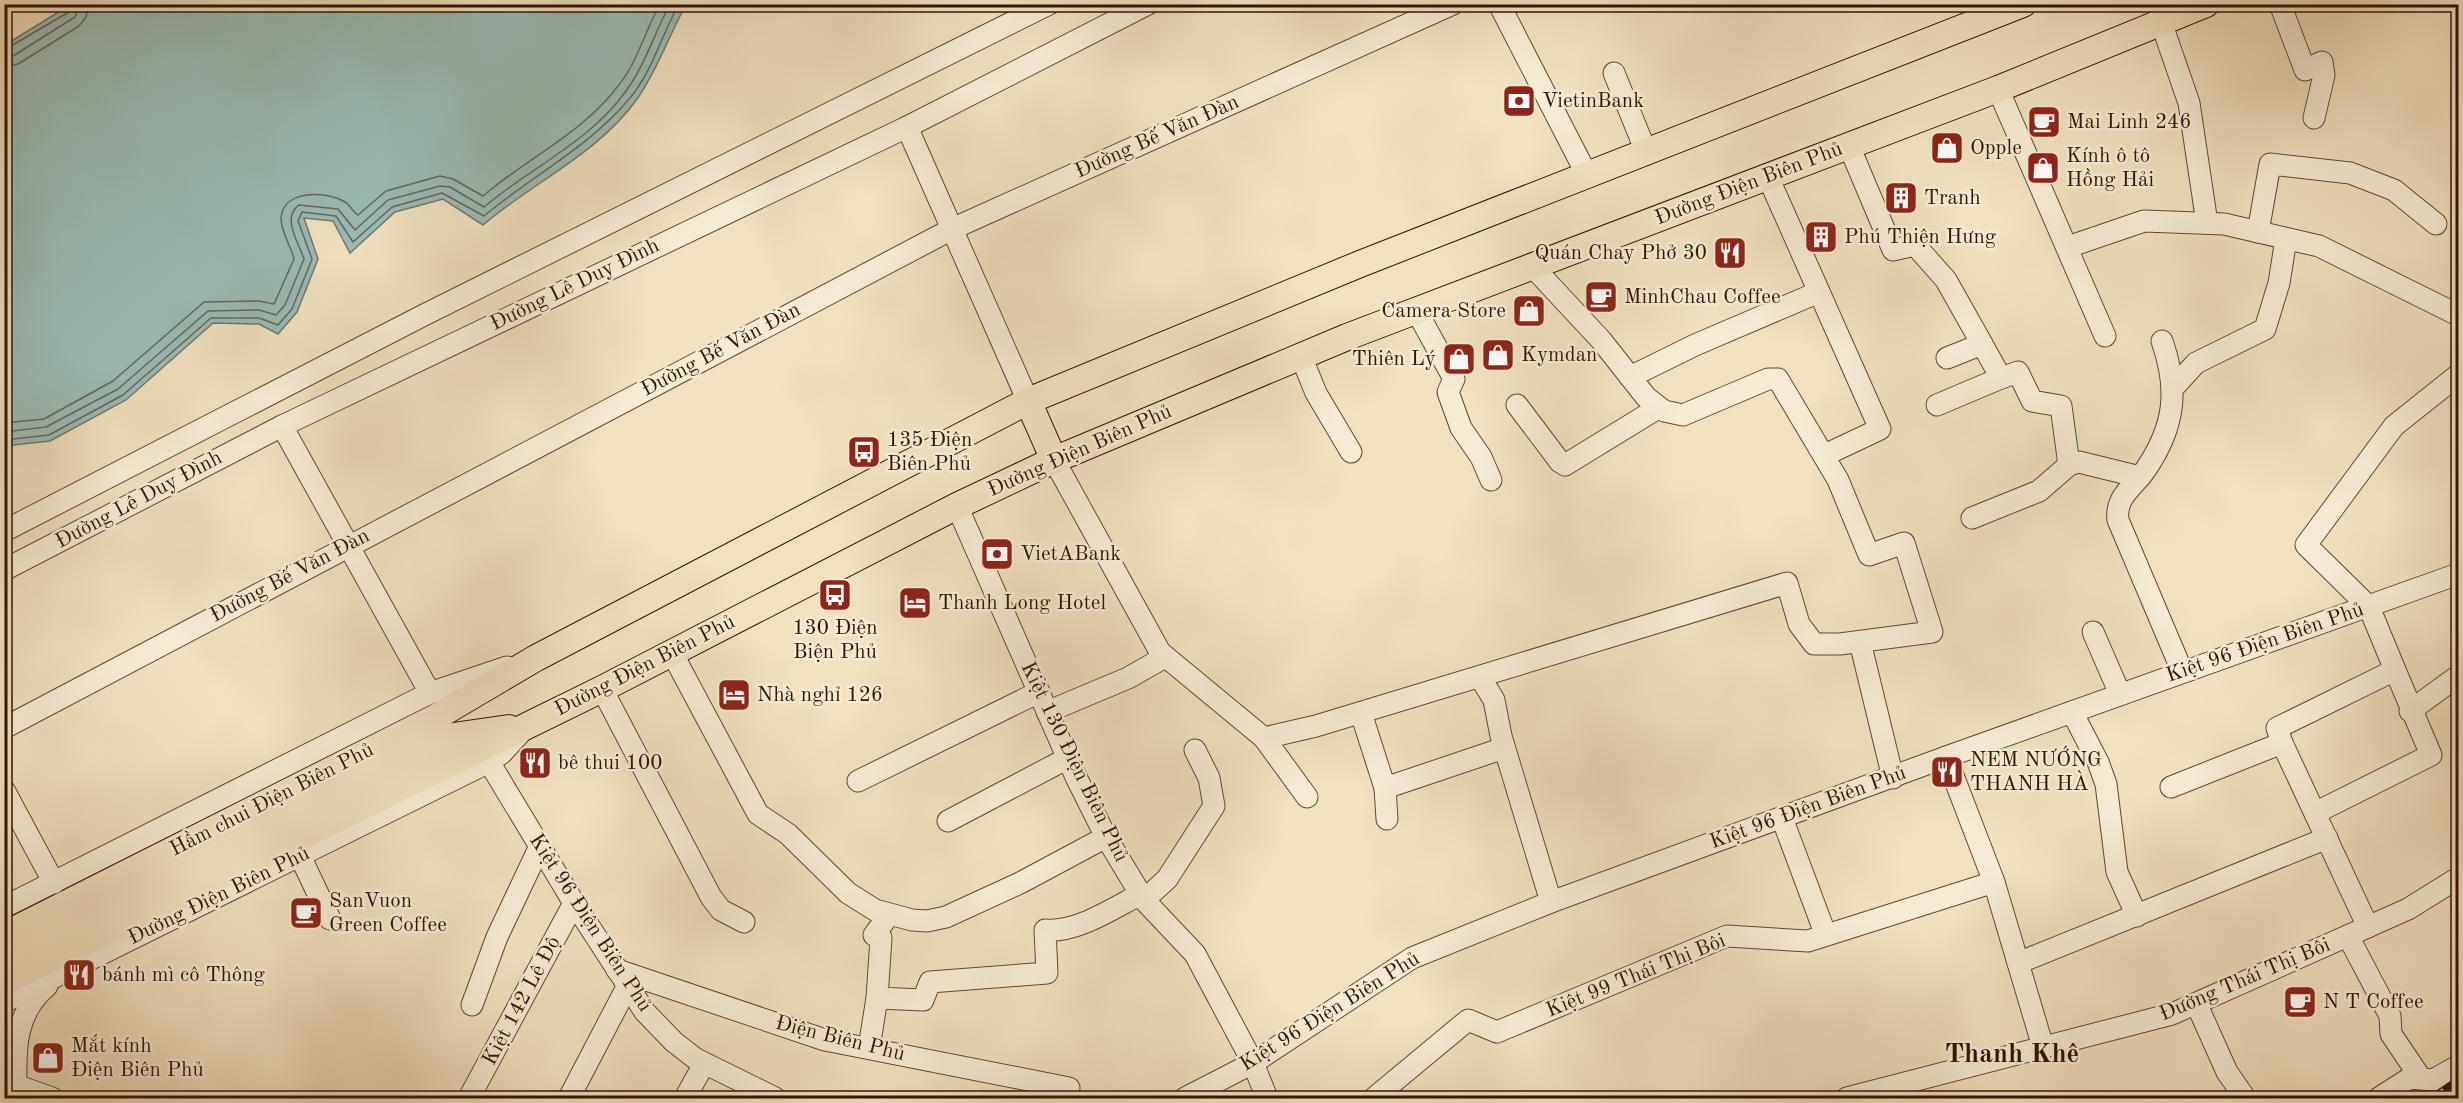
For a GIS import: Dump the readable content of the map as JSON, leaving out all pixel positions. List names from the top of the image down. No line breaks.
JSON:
{"streets":{"main road":["Đường Điện Biên Phủ","Hầm chui Điện Biên Phủ"],"street":["Đường Bế Văn Đàn","Đường Lê Duy Đình","Kiệt 96 Điện Biên Phủ","Kiệt 130 Điện Biên Phủ","Kiệt 99 Thái Thị Bôi","Đường Thái Thị Bôi","Kiệt 142 Lê Độ","Điện Biên Phủ"]},"crossings":[["Đường Điện Biên Phủ","Kiệt 96 Điện Biên Phủ"],["Đường Điện Biên Phủ","Kiệt 130 Điện Biên Phủ"],["Kiệt 96 Điện Biên Phủ","Kiệt 130 Điện Biên Phủ"],["Kiệt 96 Điện Biên Phủ","Kiệt 142 Lê Độ"],["Kiệt 96 Điện Biên Phủ","Điện Biên Phủ"]],"districts":["Thanh Khê"],"places":{"bank":["VietinBank","VietABank"],"cafe":["Mai Linh 246","MinhChau Coffee","SanVuon Green Coffee","N T Coffee"],"shop":["Opple","Kính ô tô Hồng Hải","Camera Store","Kymdan","Thiên Lý","Mắt kính Điện Biên Phủ"],"building":["Tranh","Phú Thiện Hưng"],"restaurant":["Quán Chay Phở 30","bê thui 100","NEM NƯỚNG THANH HÀ","bánh mì cô Thông"],"bus stop":["135 Điện Biên Phủ","130 Điện Biện Phủ"],"hotel":["Thanh Long Hotel","Nhà nghỉ 126"]}}
